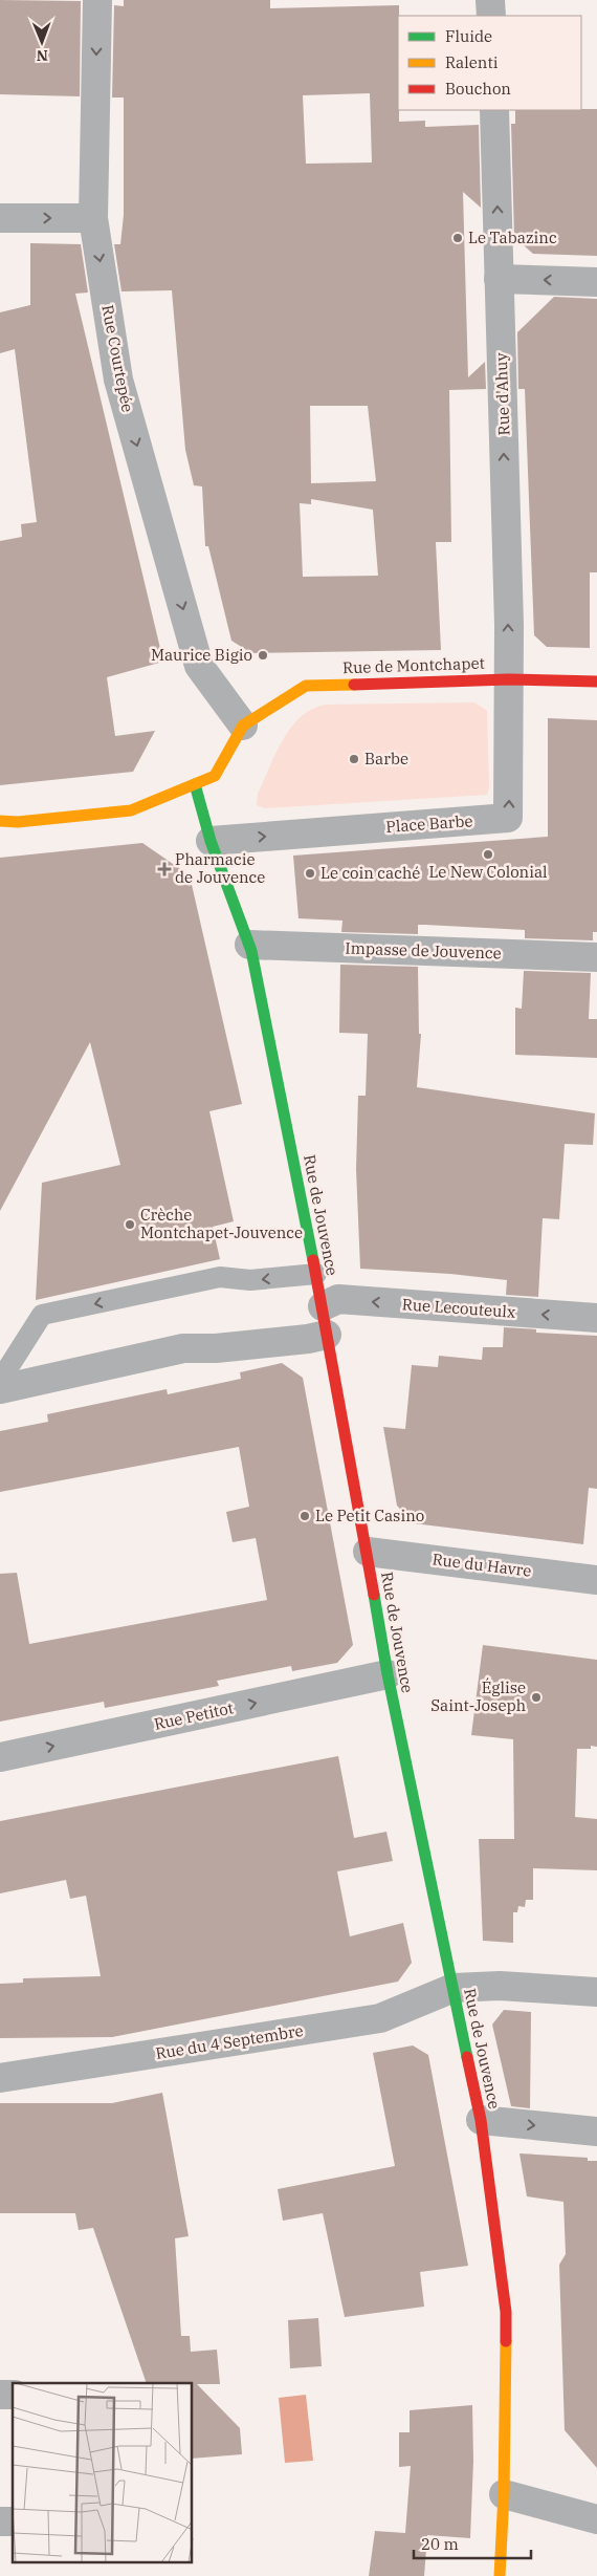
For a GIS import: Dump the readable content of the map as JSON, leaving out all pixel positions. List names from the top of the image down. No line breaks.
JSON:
{"streets":{"street":["Rue Courtepée","Rue d'Ahuy","Rue de Montchapet","Place Barbe","Impasse de Jouvence","Rue de Jouvence","Rue Lecouteulx","Rue du Havre","Rue Petitot","Rue du 4 Septembre"]},"crossings":[["Rue Courtepée","Rue de Montchapet"],["Rue d'Ahuy","Rue de Montchapet"],["Rue d'Ahuy","Place Barbe"],["Rue de Montchapet","Place Barbe"],["Place Barbe","Rue de Jouvence"],["Impasse de Jouvence","Rue de Jouvence"],["Rue de Jouvence","Rue Lecouteulx"],["Rue de Jouvence","Rue du Havre"],["Rue de Jouvence","Rue Petitot"],["Rue de Jouvence","Rue du 4 Septembre"]],"one_way":["Rue Courtepée","Rue d'Ahuy","Rue Lecouteulx","Rue Petitot"],"places":{"other":["Le Tabazinc","Maurice Bigio","Barbe","Le New Colonial","Le coin caché","Crèche Montchapet-Jouvence","Le Petit Casino","Église Saint-Joseph"],"health":["Pharmacie de Jouvence"]},"legend":["Fluide","Ralenti","Bouchon"],"scale_bar":"20 m","north":"bottom"}
